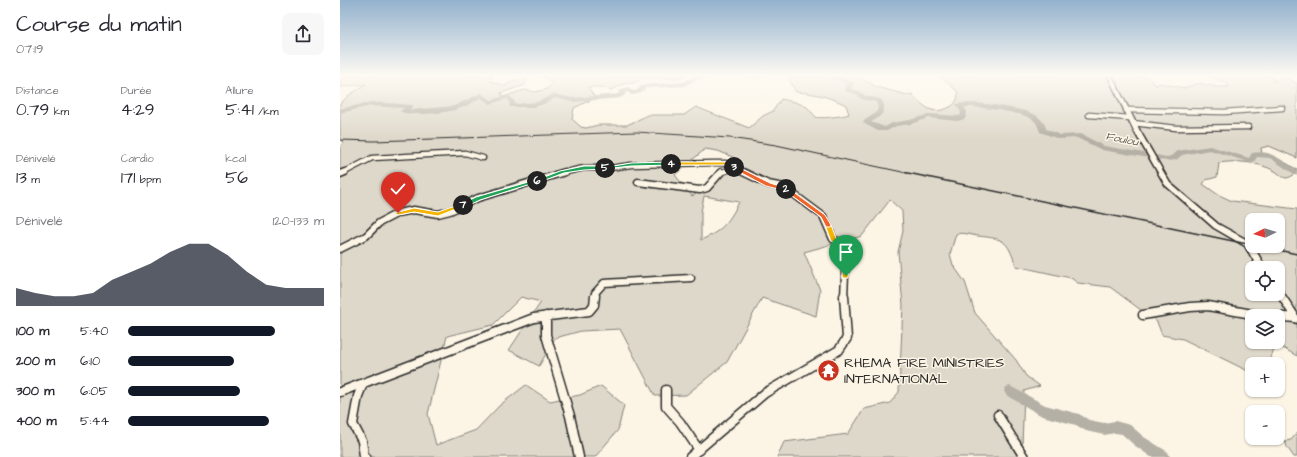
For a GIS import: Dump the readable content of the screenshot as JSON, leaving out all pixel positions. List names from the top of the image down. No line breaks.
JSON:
{"water":["Foulou"],"places":{"temple":["RHEMA FIRE MINISTRIES INTERNATIONAL"]},"north":"left","page":{"heading":["Course du matin","07:19"],"stats":[["Distance","0.79 km"],["Durée","4:29"],["Allure","5:41 /km"],["Dénivelé","13 m"],["Cardio","171 bpm"],["kcal","56"]],"pins":["4","3","5","6","2","7"],"chart":["Dénivelé","120–133 m"],"map_buttons":["+","−"],"list":[{"name":"100 m","note":"5:40"},{"name":"200 m","note":"6:10"},{"name":"300 m","note":"6:05"},{"name":"400 m","note":"5:44"}]}}
